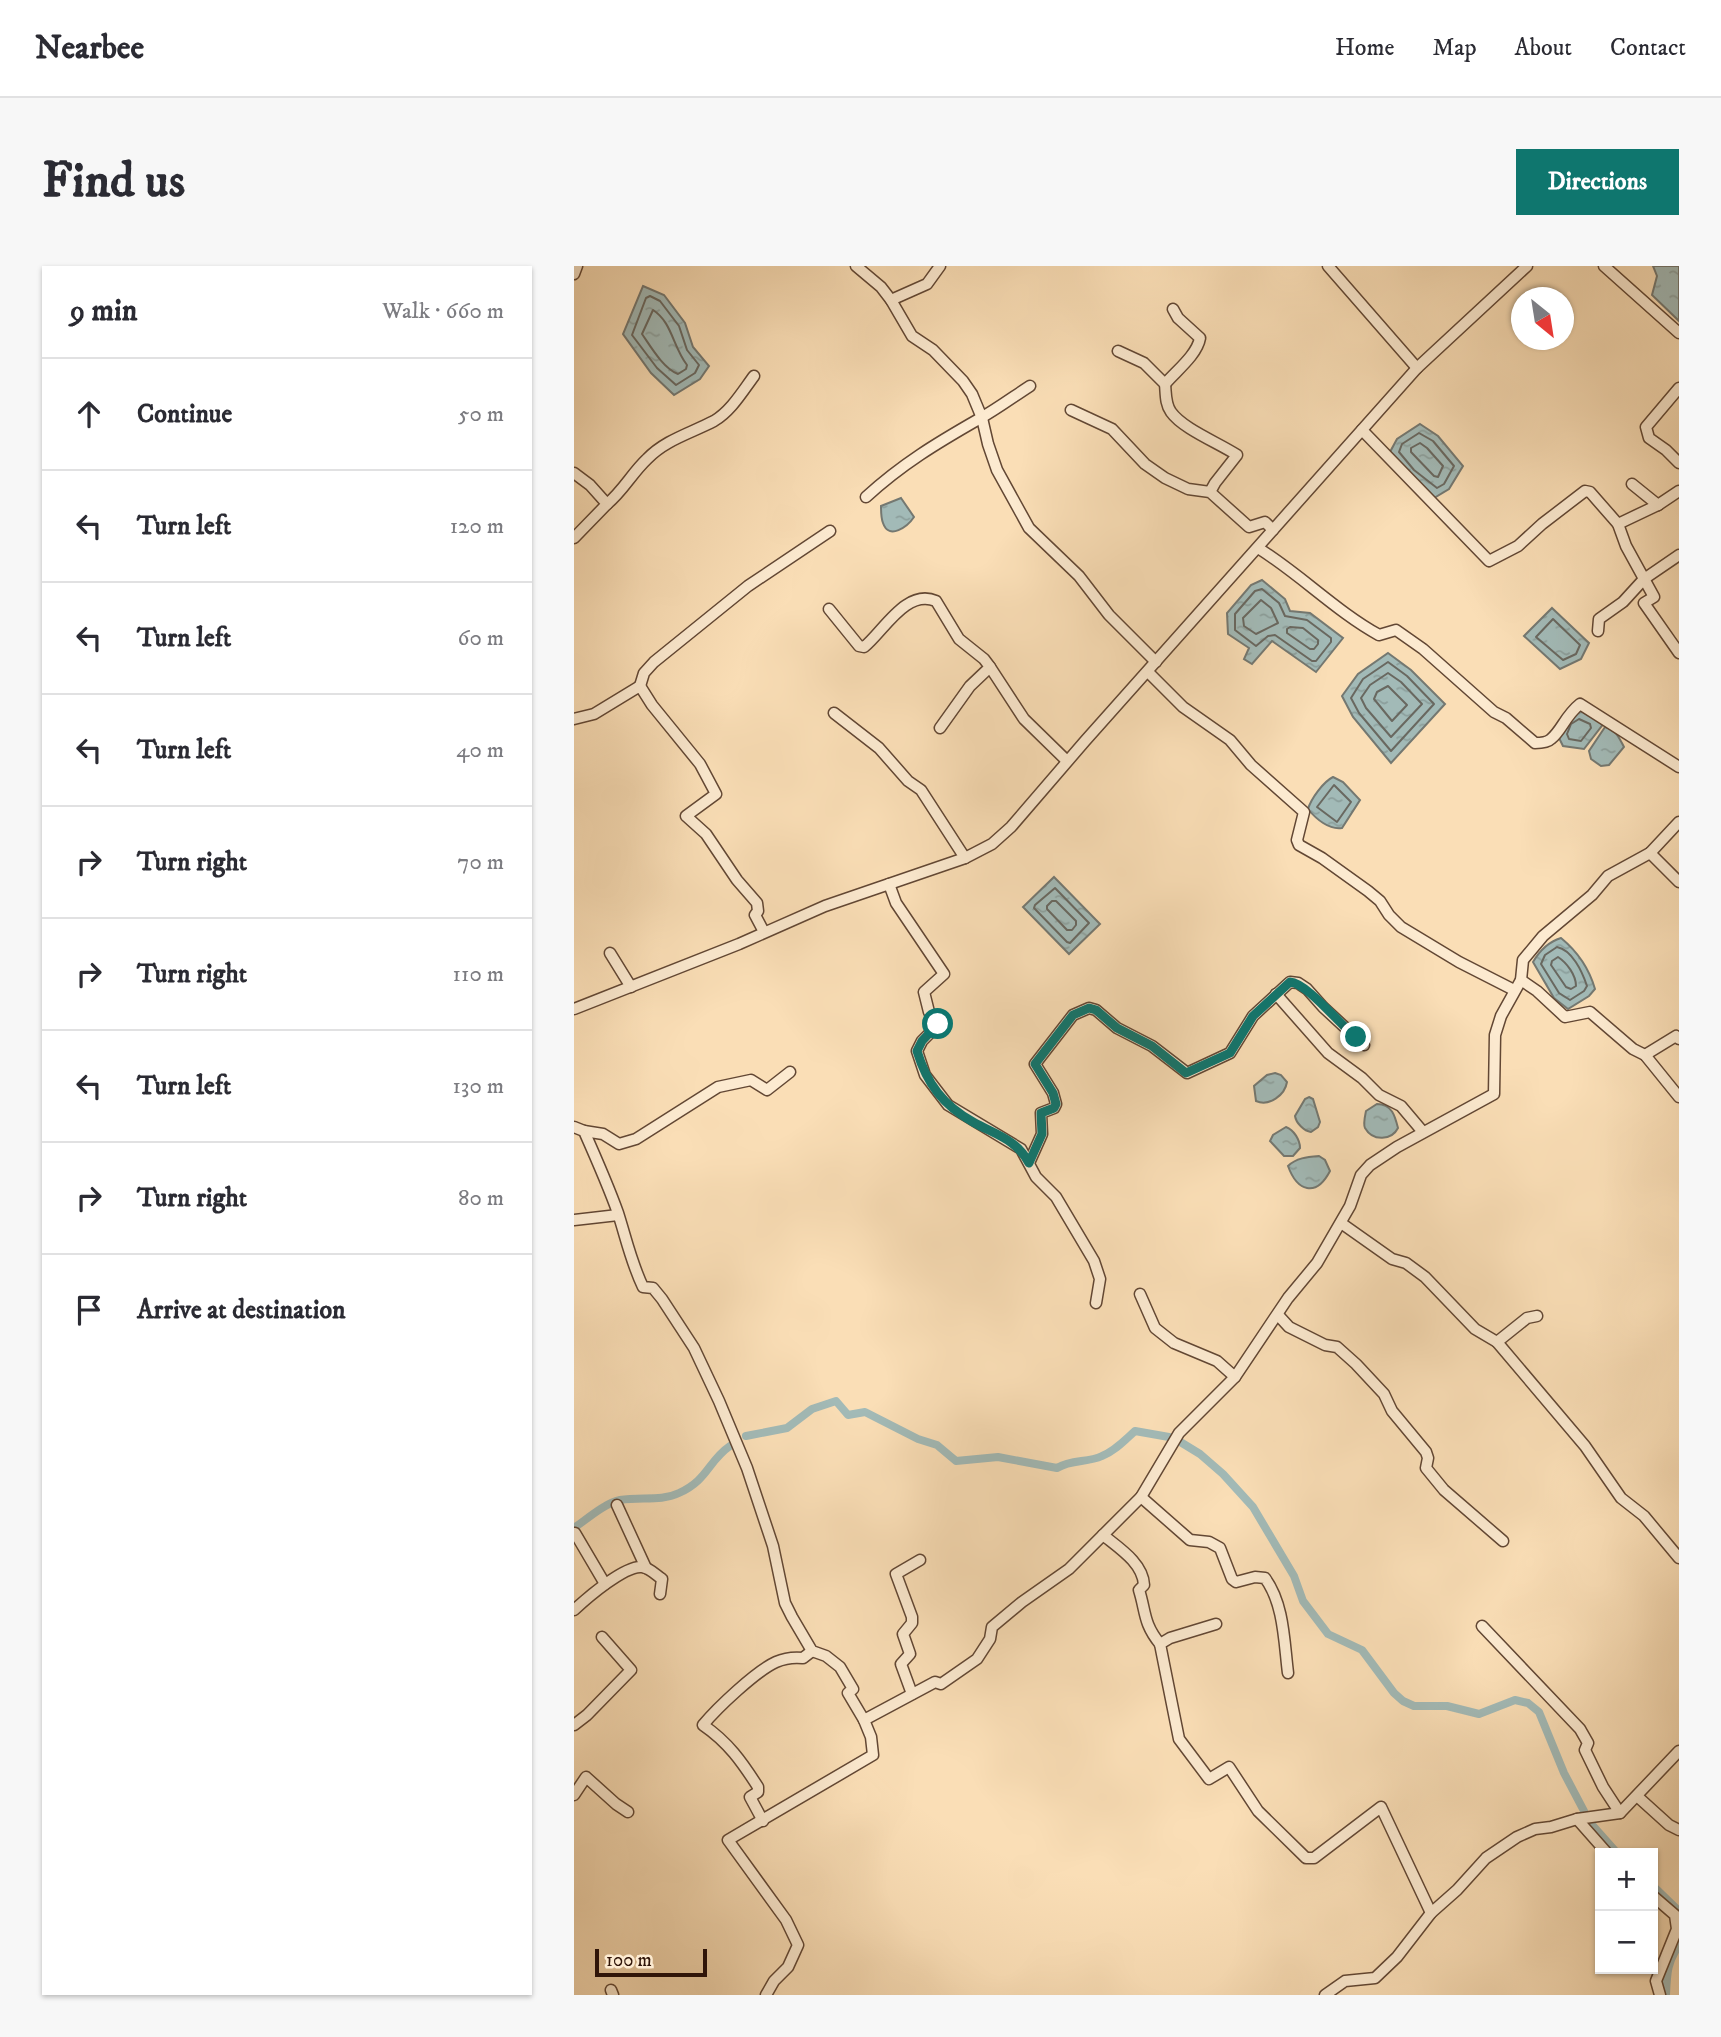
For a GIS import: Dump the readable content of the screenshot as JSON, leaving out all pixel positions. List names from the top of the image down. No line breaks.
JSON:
{"scale_bar":"100 m","north":"bottom right","page":{"header":"Nearbee","nav":["Home","Map","About","Contact"],"buttons":"Directions","title":"Find us","heading":["9 min","Walk · 660 m"],"list":[["Continue","50 m"],["Turn left","120 m"],["Turn left","60 m"],["Turn left","40 m"],["Turn right","70 m"],["Turn right","110 m"],["Turn left","130 m"],["Turn right","80 m"],"Arrive at destination"],"map_buttons":["+","−"],"scale":"100 m"}}
